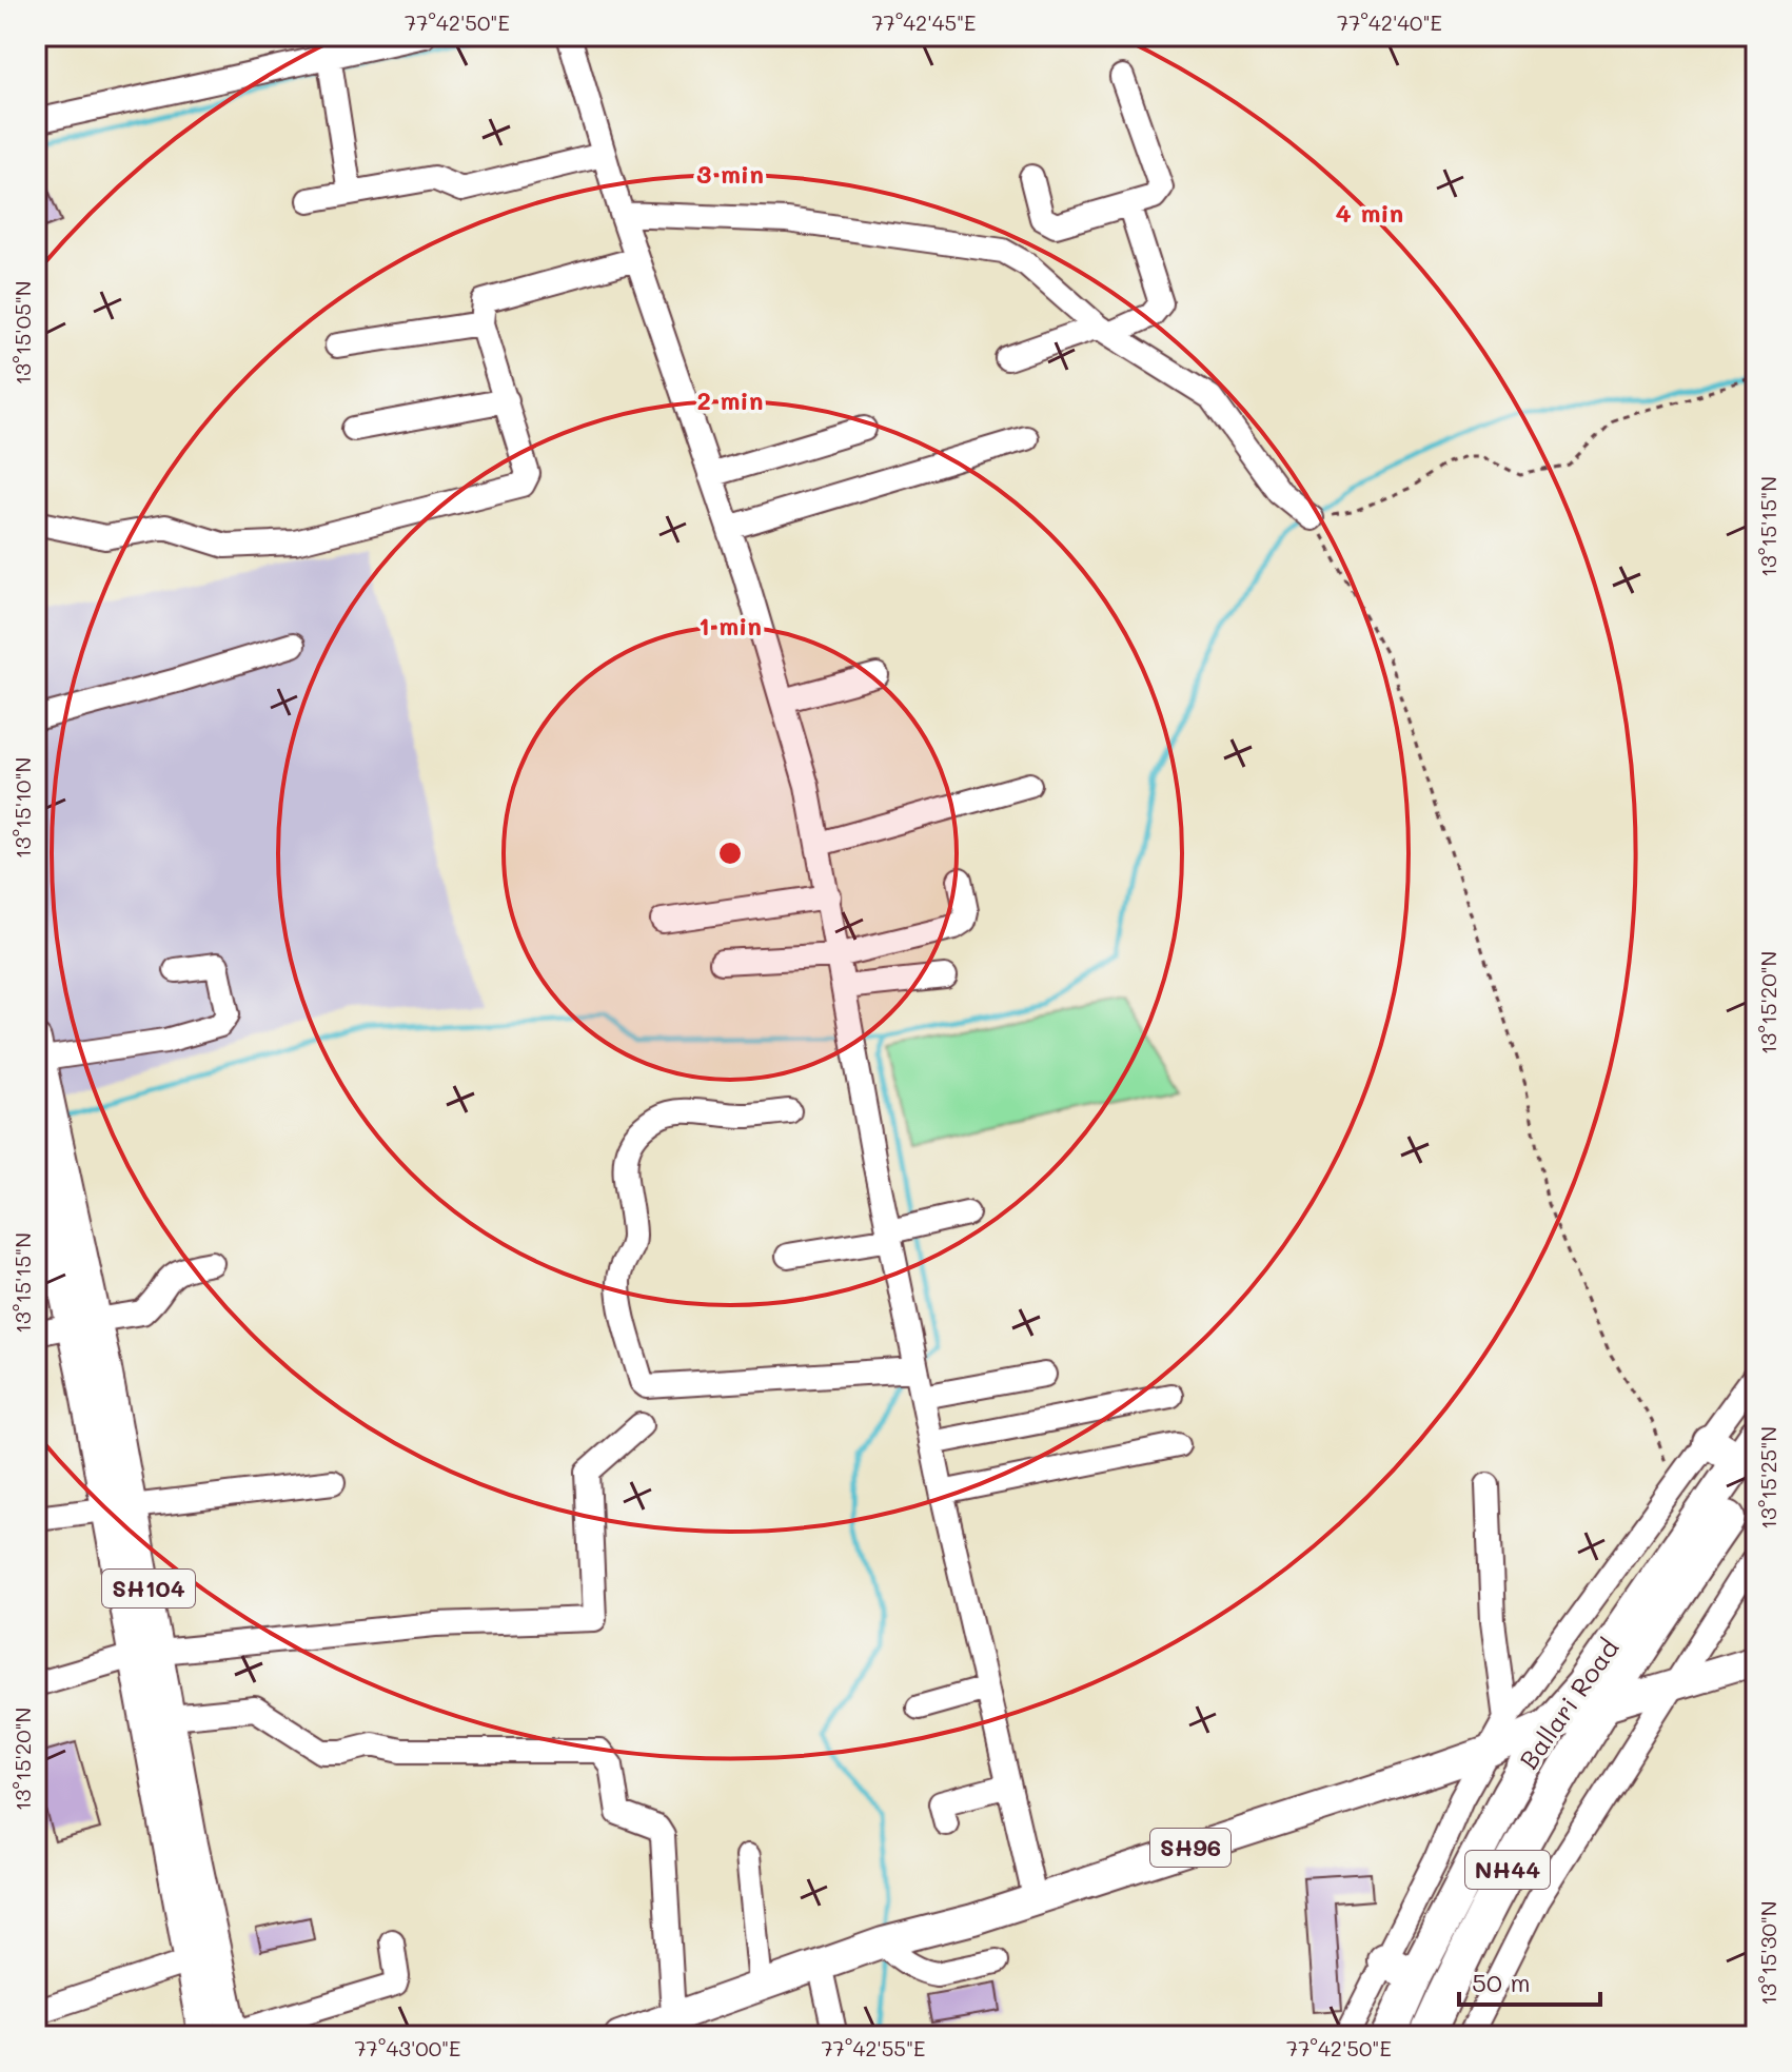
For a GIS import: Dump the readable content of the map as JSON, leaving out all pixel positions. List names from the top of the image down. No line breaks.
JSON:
{"streets":{"highway":["Ballari Road","NH44"],"main road":["SH104","SH96"]},"crossings":[["Ballari Road","SH96"]],"scale_bar":"50 m","coordinates":["77°42'50\"E","77°42'45\"E","77°42'40\"E","13°15'05\"N","13°15'15\"N","13°15'10\"N","13°15'20\"N","13°15'25\"N","13°15'30\"N","77°43'00\"E","77°42'55\"E"],"rings":["3 min","4 min","2 min","1 min"]}
